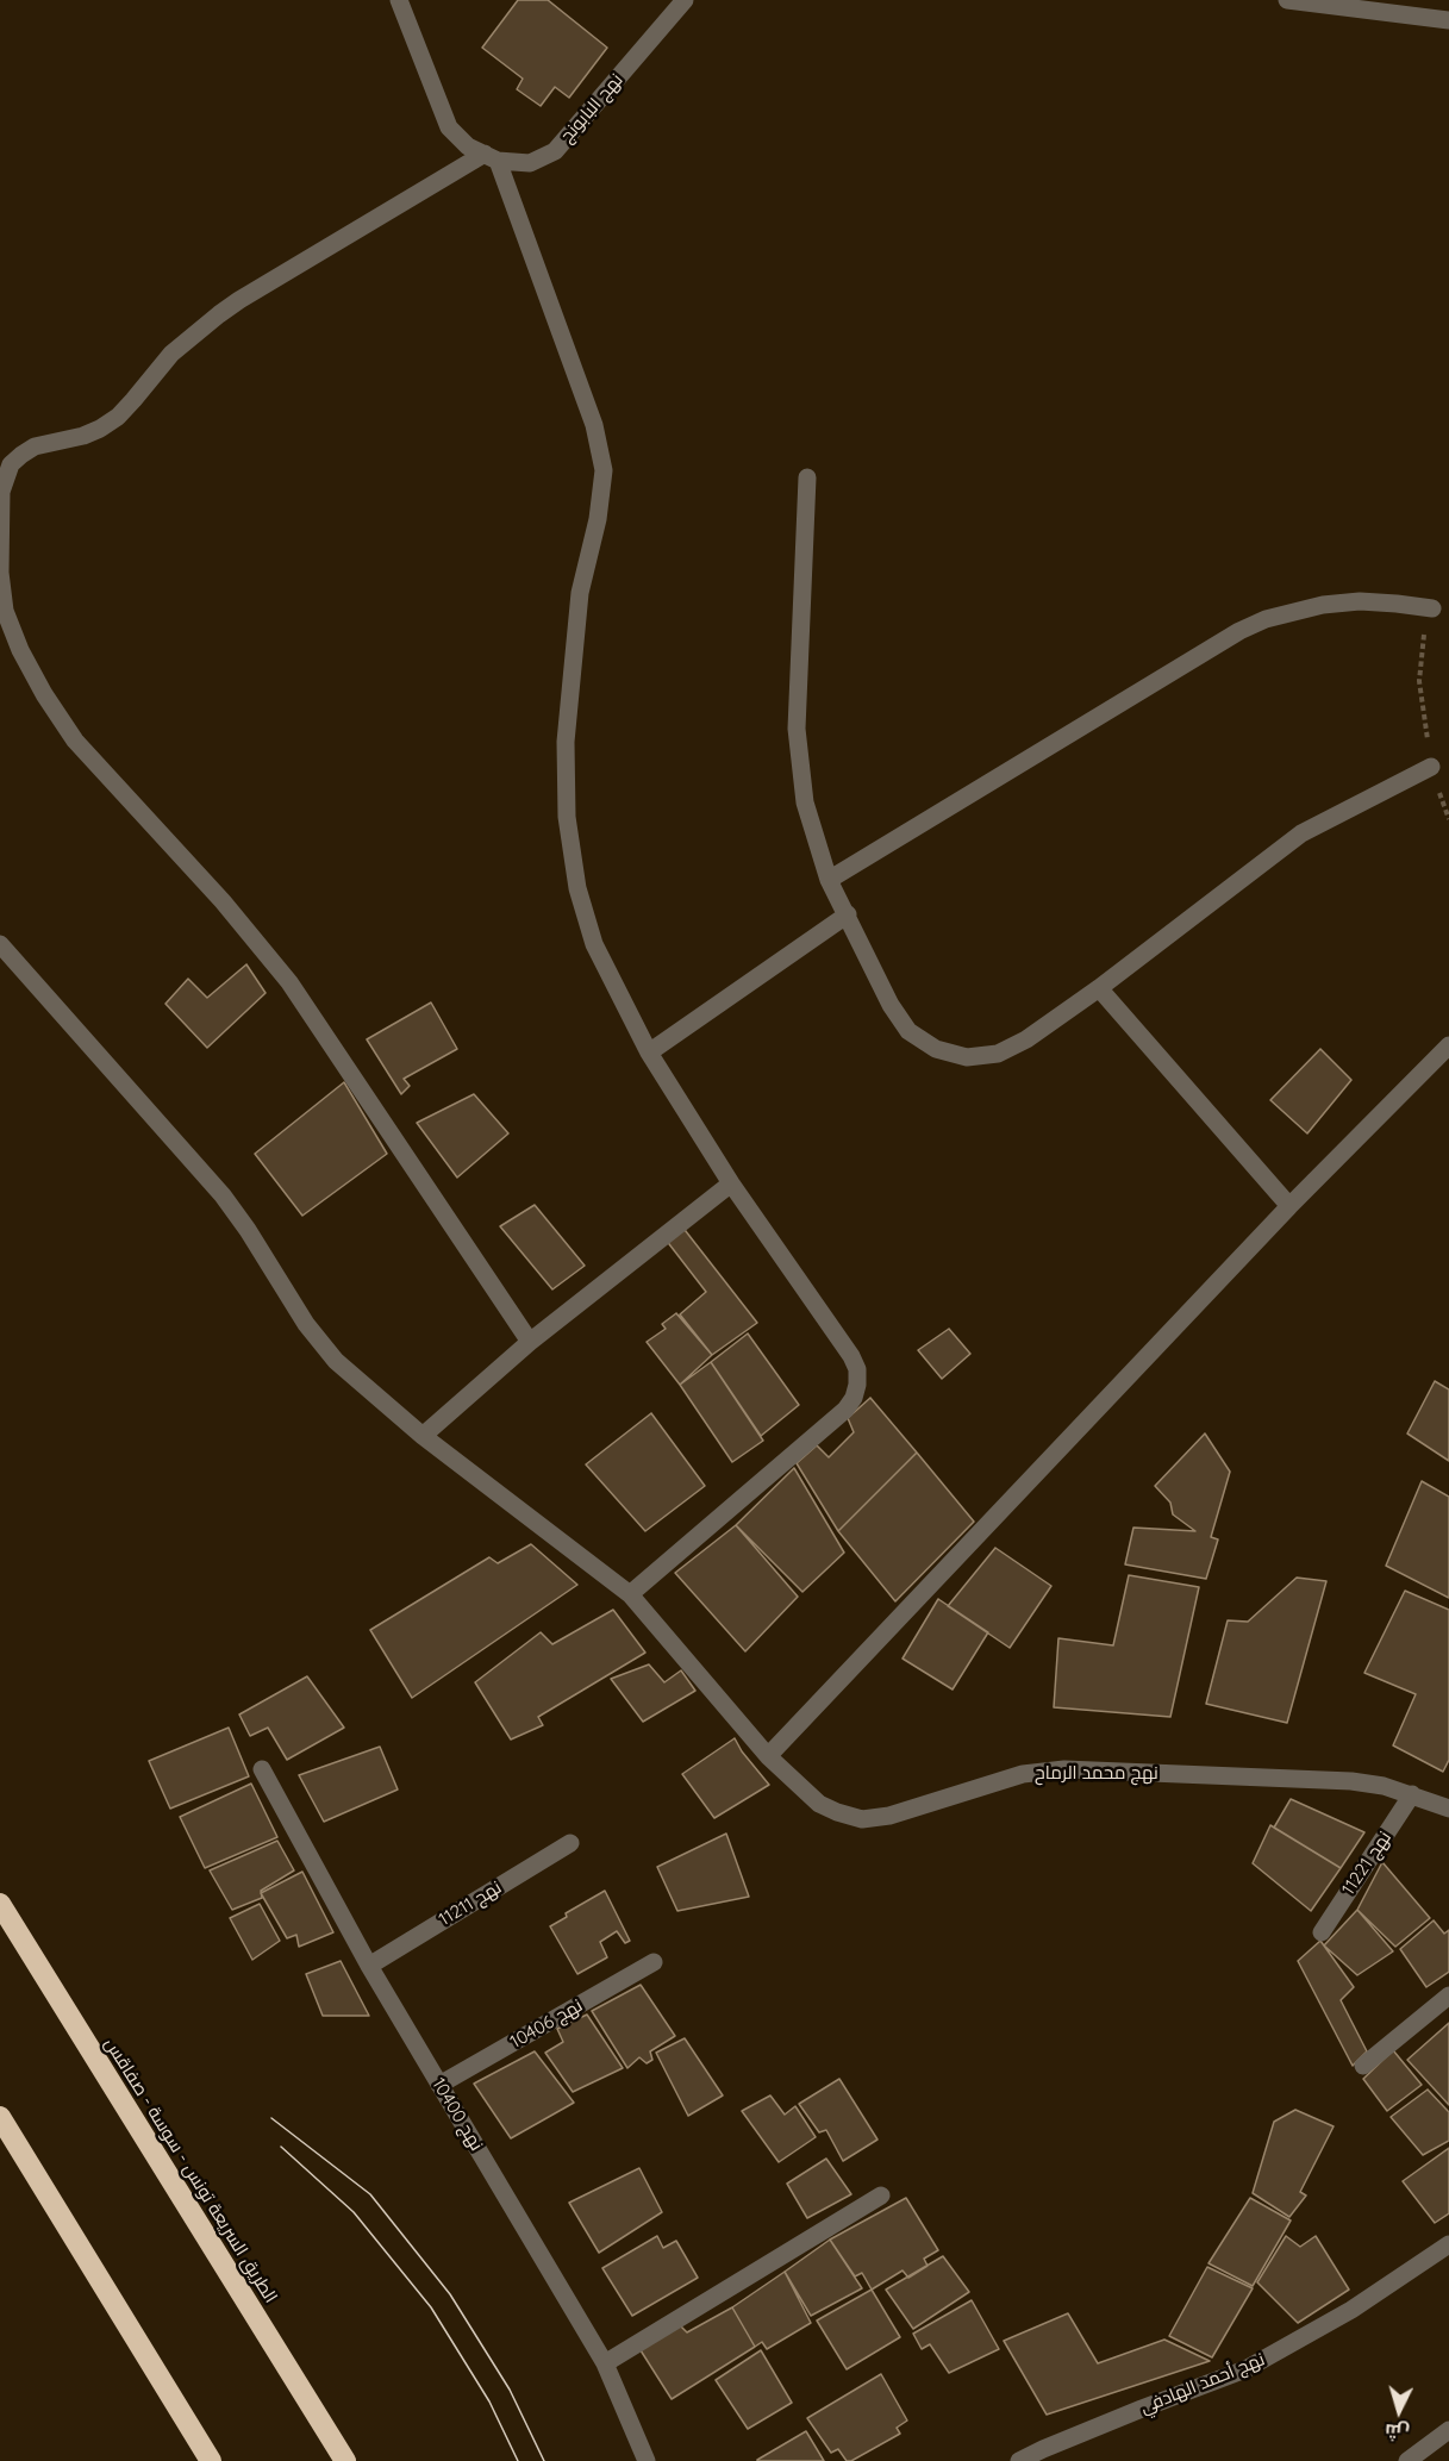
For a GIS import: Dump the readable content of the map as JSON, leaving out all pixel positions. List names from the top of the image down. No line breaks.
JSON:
{"streets":{"highway":["الطريق السريعة تونس - سوسة - صفاقس"],"street":["نهج البابونج","نهج محمد الرماح","نهج 11221","نهج 11211","نهج 10406","نهج 10400","نهج أحمد الهادفي"]},"crossings":[["نهج محمد الرماح","نهج 11221"],["نهج 11211","نهج 10400"],["نهج 10406","نهج 10400"]],"north":"bottom"}
